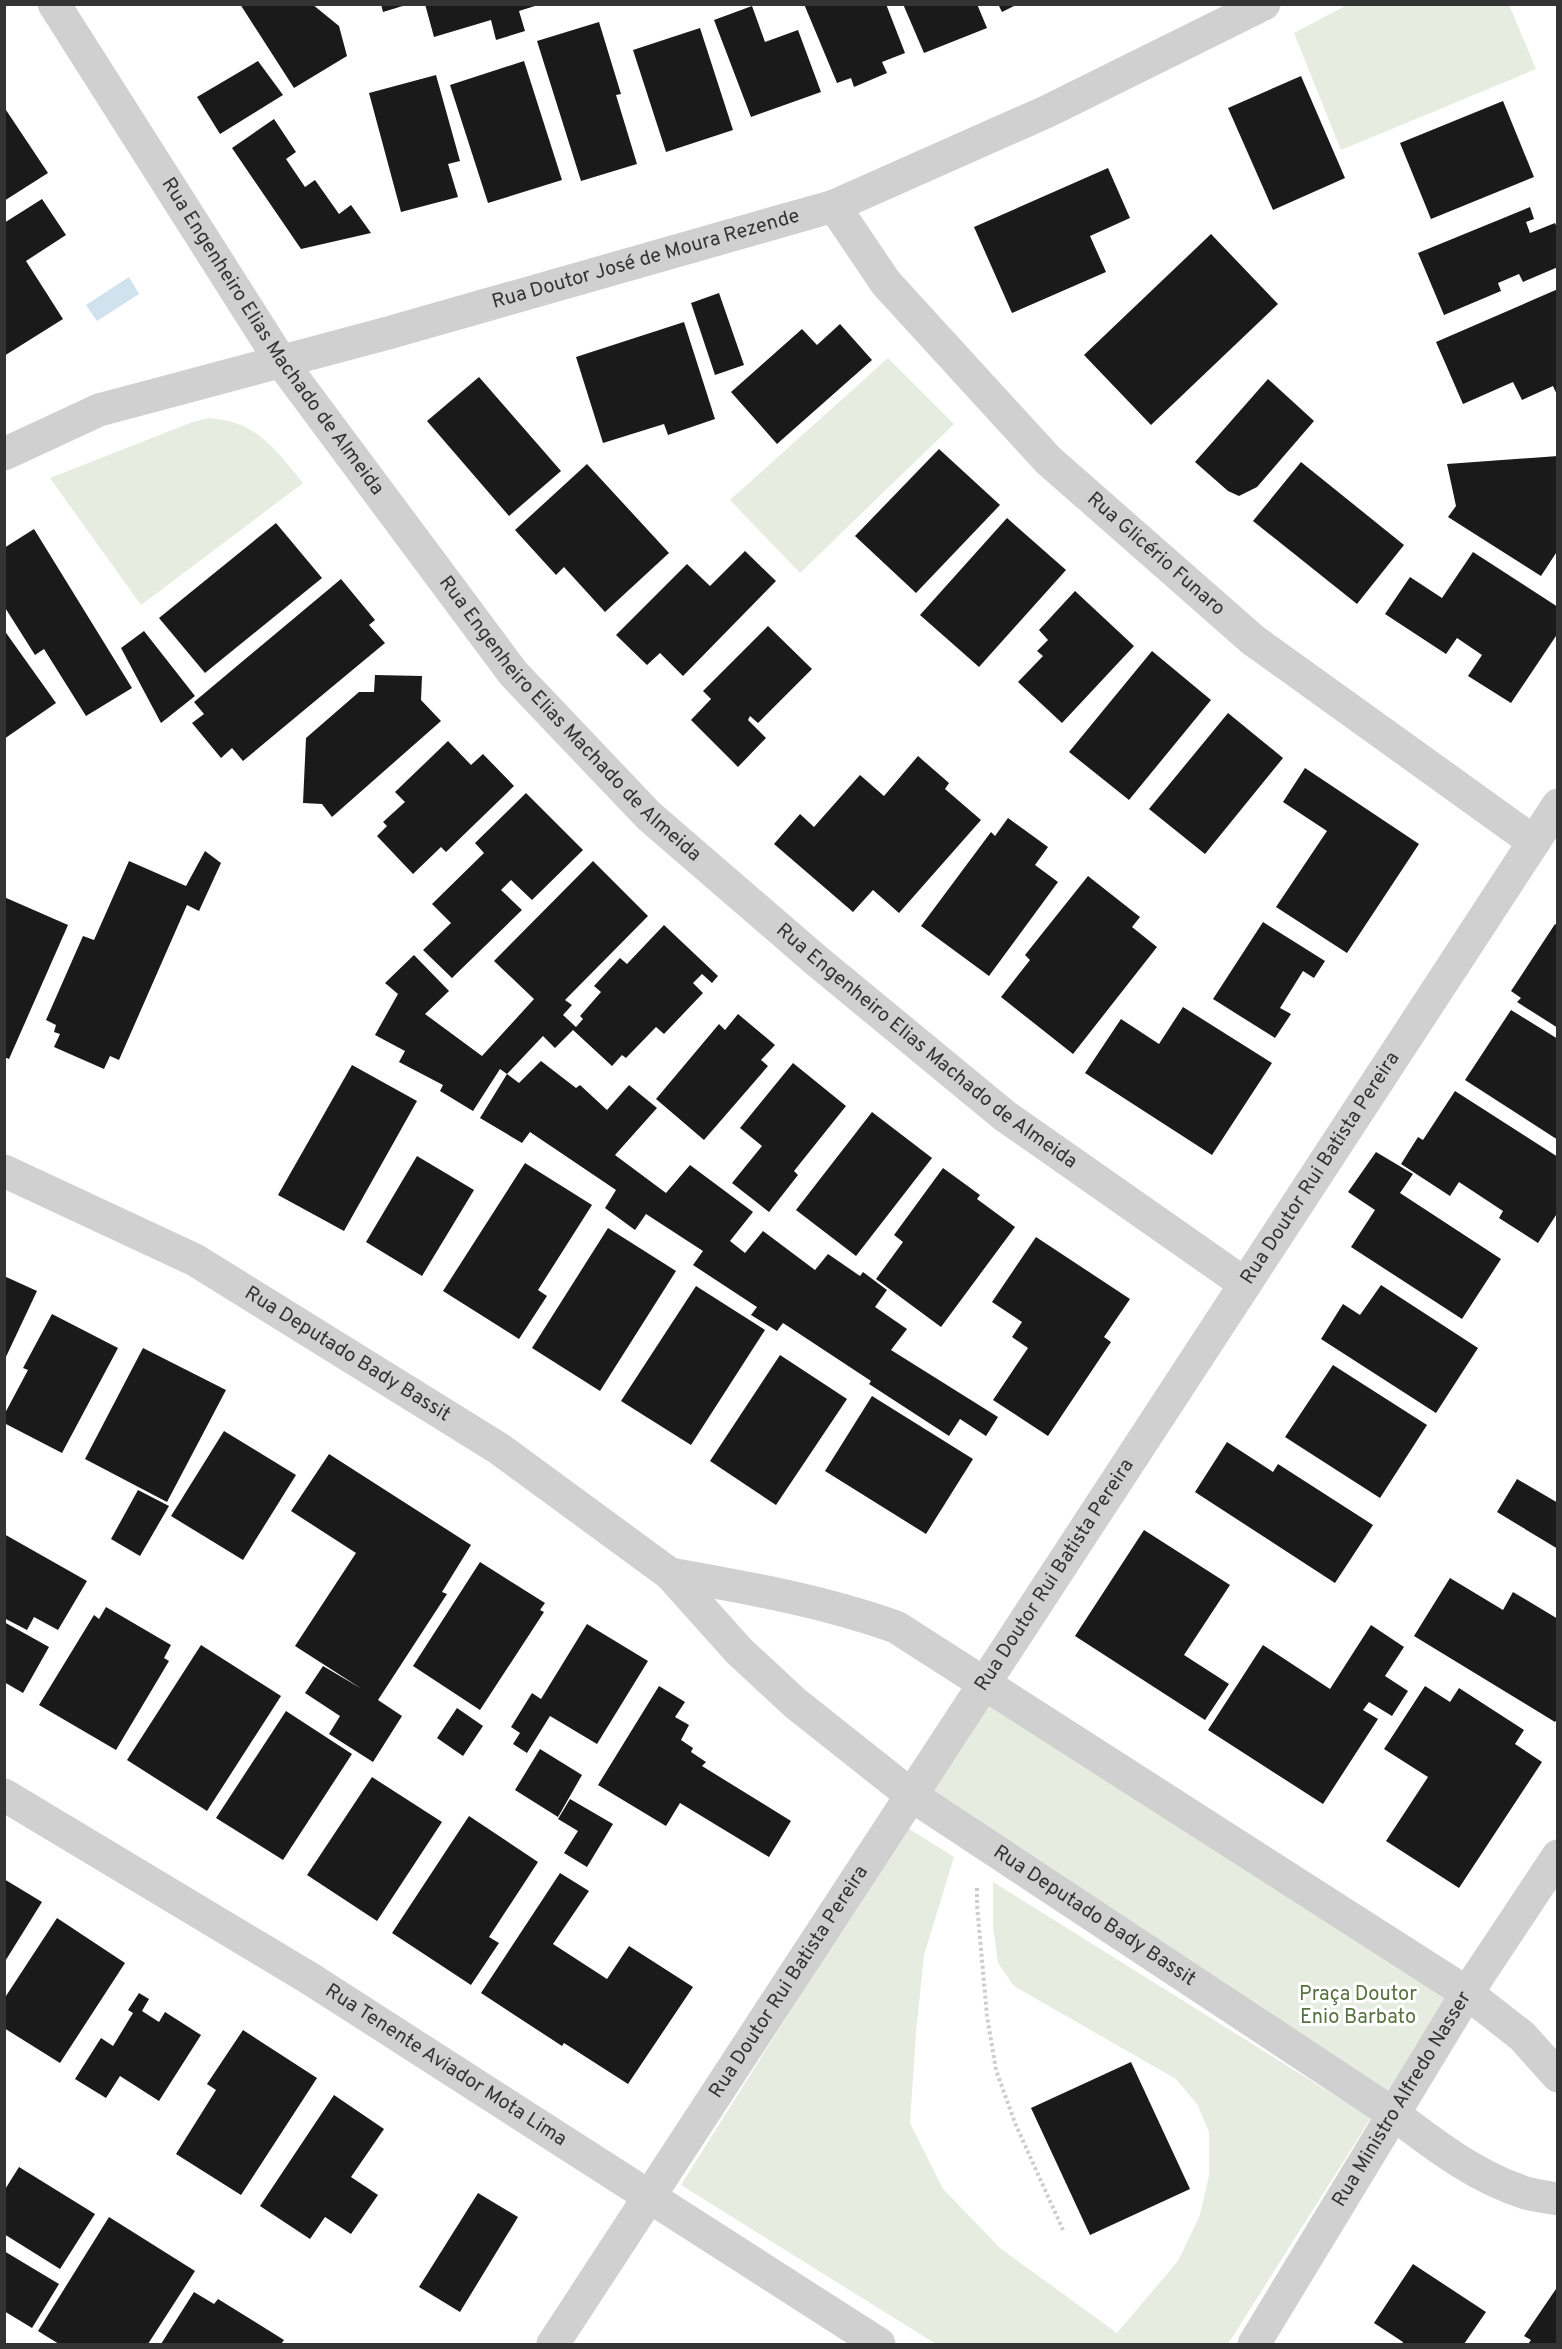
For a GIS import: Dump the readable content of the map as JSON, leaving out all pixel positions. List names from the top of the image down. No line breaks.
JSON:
{"streets":{"street":["Rua Doutor José de Moura Rezende","Rua Engenheiro Elias Machado de Almeida","Rua Glicério Funaro","Rua Doutor Rui Batista Pereira","Rua Deputado Bady Bassit","Rua Tenente Aviador Mota Lima","Rua Ministro Alfredo Nasser"]},"crossings":[["Rua Doutor José de Moura Rezende","Rua Engenheiro Elias Machado de Almeida"],["Rua Doutor José de Moura Rezende","Rua Glicério Funaro"],["Rua Engenheiro Elias Machado de Almeida","Rua Doutor Rui Batista Pereira"],["Rua Glicério Funaro","Rua Doutor Rui Batista Pereira"],["Rua Doutor Rui Batista Pereira","Rua Deputado Bady Bassit"],["Rua Doutor Rui Batista Pereira","Rua Tenente Aviador Mota Lima"],["Rua Deputado Bady Bassit","Rua Ministro Alfredo Nasser"]],"parks":["Praça Doutor Enio Barbato"]}
